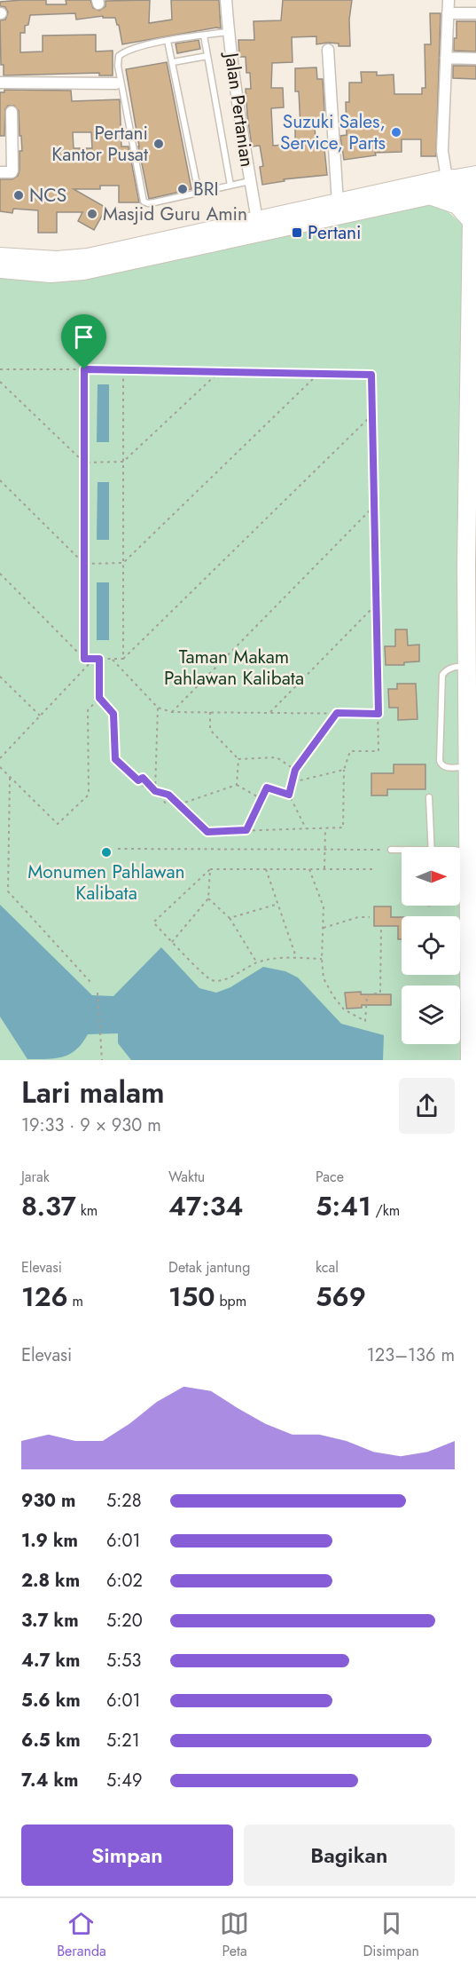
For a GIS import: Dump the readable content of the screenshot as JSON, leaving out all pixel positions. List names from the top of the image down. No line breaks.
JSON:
{"streets":{"street":["Jalan Pertanian"]},"parks":["Taman Makam Pahlawan Kalibata"],"places":{"other":["Suzuki Sales, Service, Parts","Pertani Kantor Pusat","BRI","NCS","Masjid Guru Amin","Monumen Pahlawan Kalibata"],"transit":["Pertani"]},"north":"right","page":{"heading":["Lari malam","19:33 · 9 × 930 m"],"stats":[["Jarak","8.37 km"],["Waktu","47:34"],["Pace","5:41 /km"],["Elevasi","126 m"],["Detak jantung","150 bpm"],["kcal","569"]],"chart":["Elevasi","123–136 m"],"list":[{"name":"930 m","note":"5:28"},{"name":"1.9 km","note":"6:01"},{"name":"2.8 km","note":"6:02"},{"name":"3.7 km","note":"5:20"},{"name":"4.7 km","note":"5:53"},{"name":"5.6 km","note":"6:01"},{"name":"6.5 km","note":"5:21"},{"name":"7.4 km","note":"5:49"}],"buttons":["Simpan","Bagikan"],"tabs":["Beranda","Peta","Disimpan"]}}
